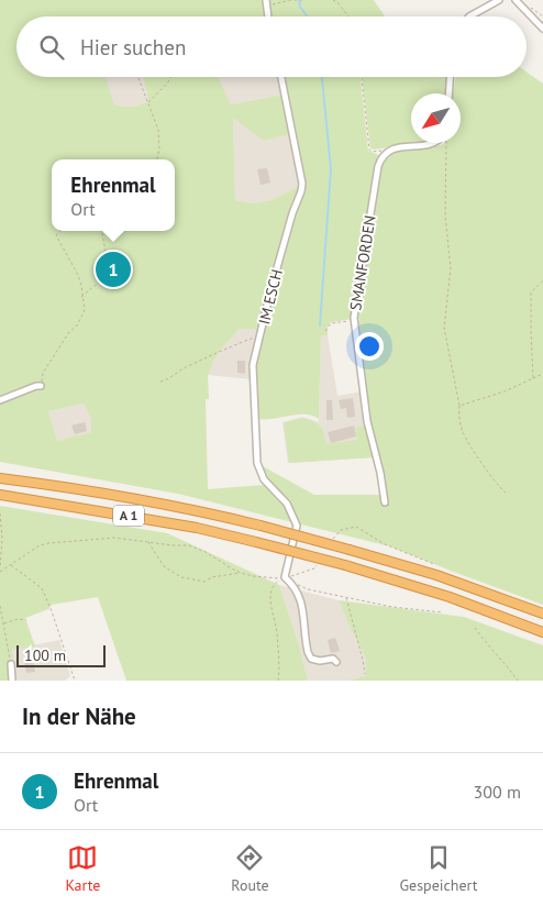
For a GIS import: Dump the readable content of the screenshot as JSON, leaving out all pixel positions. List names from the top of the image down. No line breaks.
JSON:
{"streets":{"highway":["A 1"],"street":["SMANFORDEN","IM ESCH"]},"scale_bar":"100 m","north":"bottom left","page":{"search":"Hier suchen","popup":["Ehrenmal","Ort"],"pins":"1","scale":"100 m","heading":"In der Nähe","list":[{"mark":"1","name":"Ehrenmal","note":"Ort","value":"300 m"}],"nav":["Karte","Route","Gespeichert"]}}
